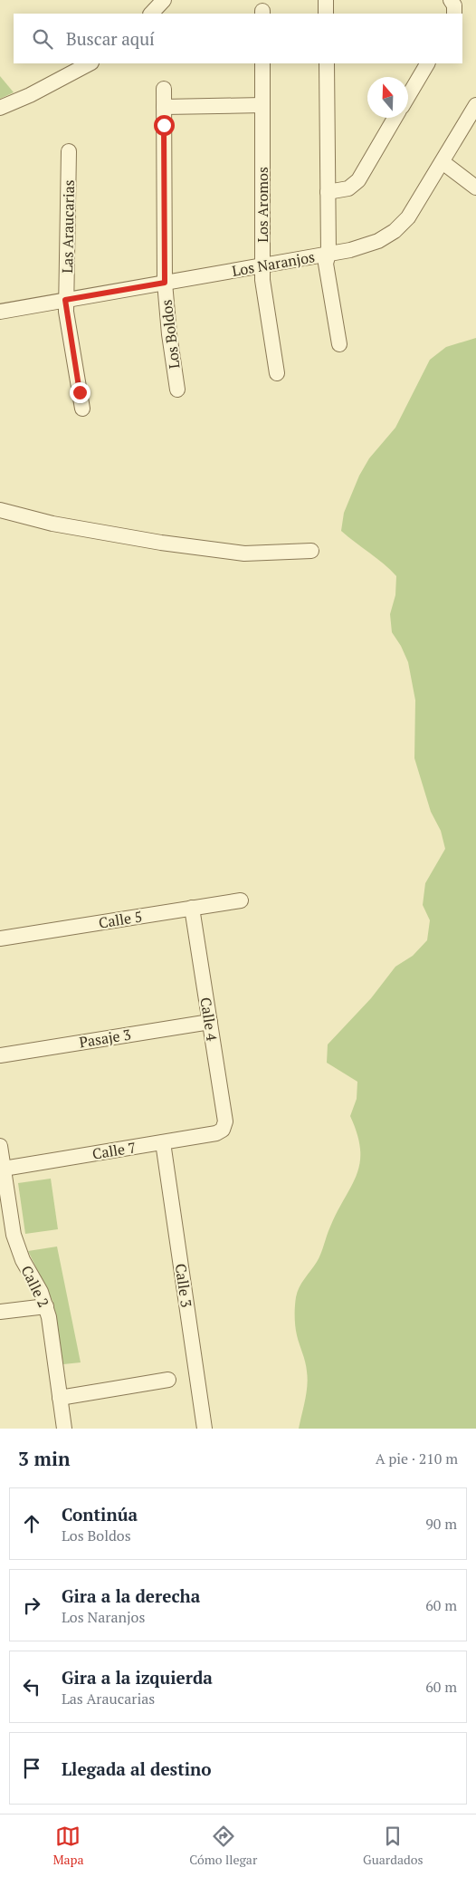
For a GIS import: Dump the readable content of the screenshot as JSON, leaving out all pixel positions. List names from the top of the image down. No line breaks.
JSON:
{"streets":{"street":["Los Aromos","Las Araucarias","Los Naranjos","Los Boldos","Calle 5","Calle 4","Pasaje 3","Calle 7","Calle 3","Calle 2"]},"crossings":[["Los Aromos","Los Naranjos"],["Las Araucarias","Los Naranjos"],["Los Naranjos","Los Boldos"],["Calle 5","Calle 4"],["Calle 4","Pasaje 3"],["Calle 4","Calle 7"],["Calle 7","Calle 3"],["Calle 7","Calle 2"]],"north":"top","page":{"search":"Buscar aquí","heading":["3 min","A pie · 210 m"],"list":[["Continúa","Los Boldos","90 m"],["Gira a la derecha","Los Naranjos","60 m"],["Gira a la izquierda","Las Araucarias","60 m"],"Llegada al destino"],"nav":["Mapa","Cómo llegar","Guardados"]}}
